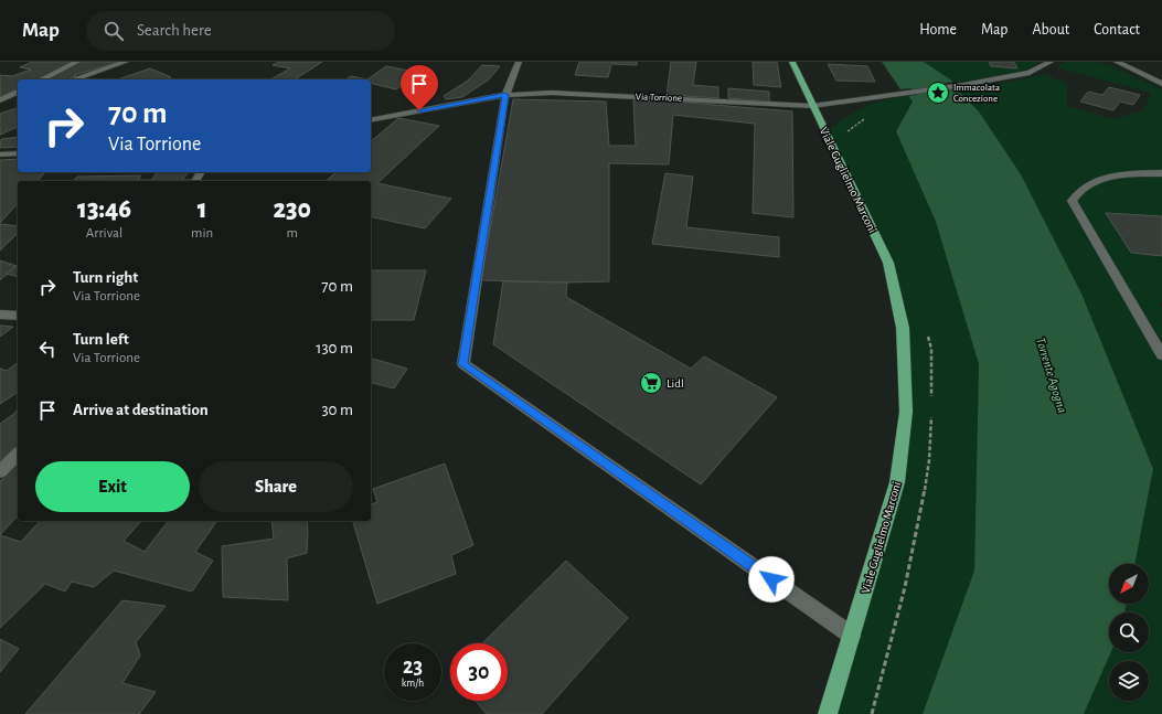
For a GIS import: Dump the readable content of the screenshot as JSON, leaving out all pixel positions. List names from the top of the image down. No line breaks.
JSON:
{"streets":{"main road":["Viale Guglielmo Marconi"],"street":["Via Torrione"]},"crossings":[["Via Torrione","Viale Guglielmo Marconi"]],"water":["Torrente Agogna"],"places":{"place":["Immacolata Concezione"],"supermarket":["Lidl"]},"north":"bottom left","page":{"header":"Map","search":"Search here","nav":["Home","Map","About","Contact"],"turn":["70 m","Via Torrione"],"eta":["13:46","Arrival","1","min","230","m"],"list":[{"name":"Turn right","note":"Via Torrione","value":"70 m"},{"name":"Turn left","note":"Via Torrione","value":"130 m"},{"name":"Arrive at destination","value":"30 m"}],"buttons":["Exit","Share"],"speed":"23 km/h","limit":"30"}}
